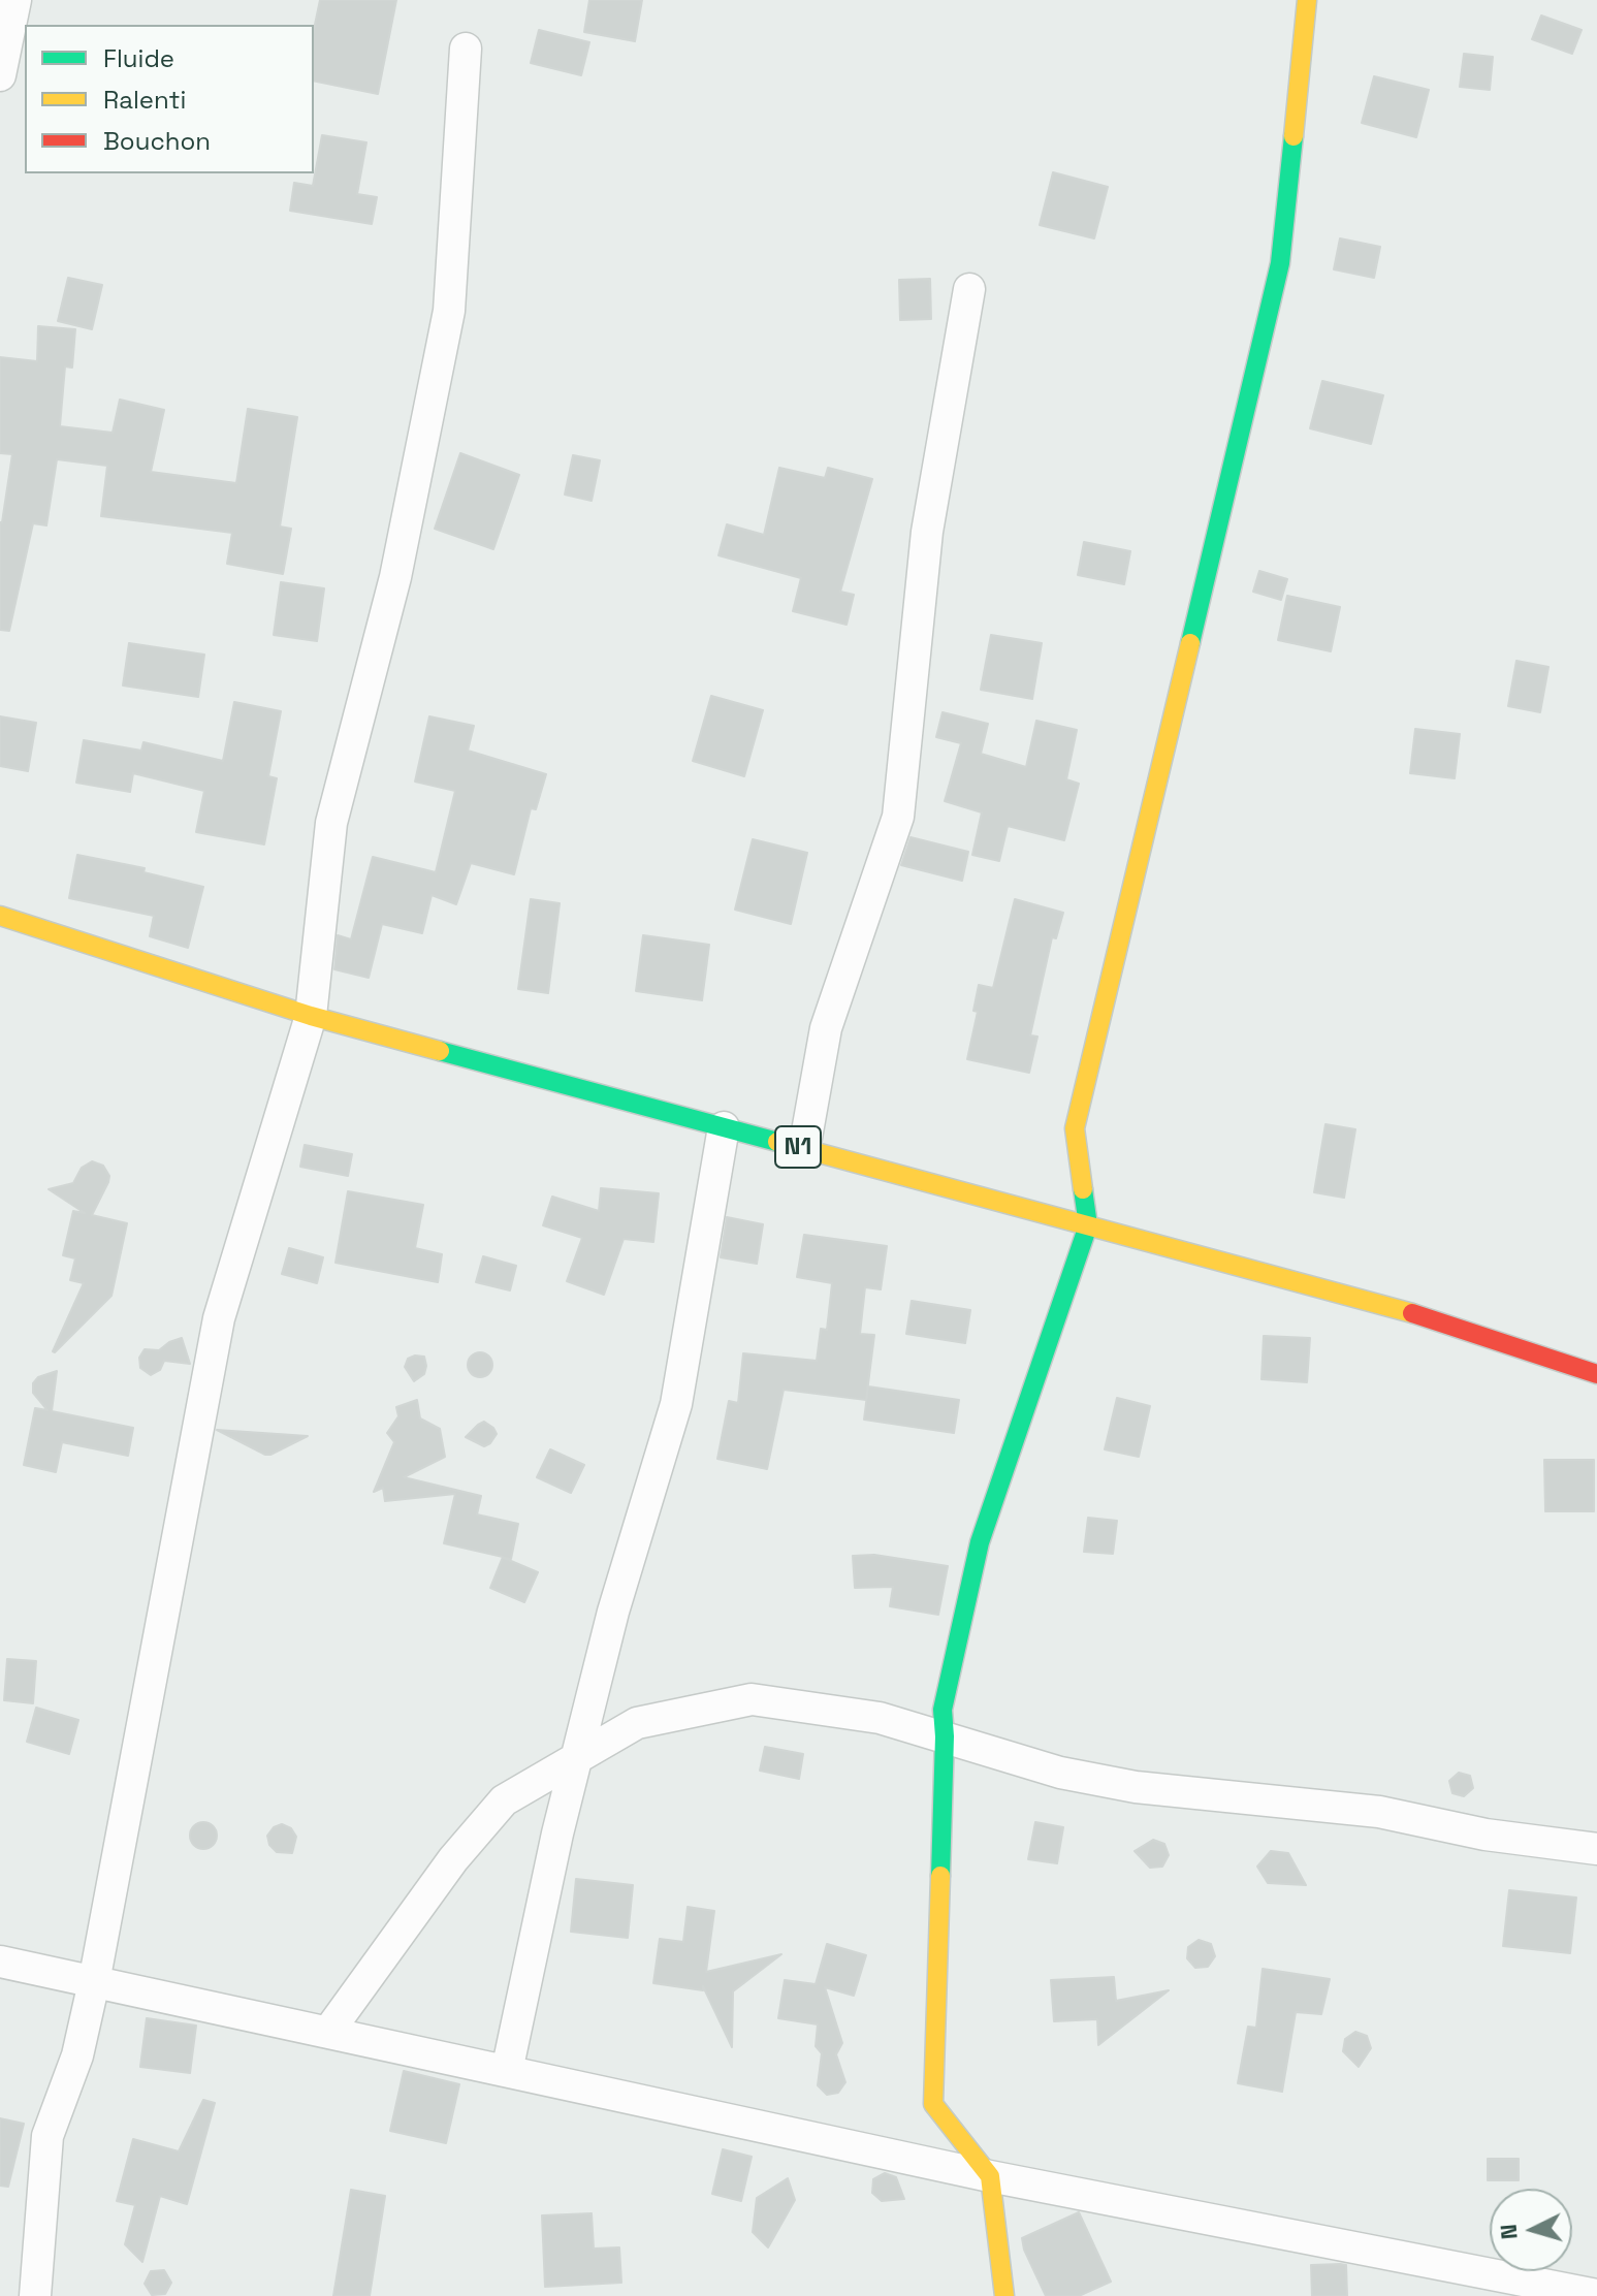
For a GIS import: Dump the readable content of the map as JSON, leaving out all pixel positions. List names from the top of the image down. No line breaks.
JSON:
{"streets":{"main road":["N1"]},"legend":["Fluide","Ralenti","Bouchon"],"north":"left"}
